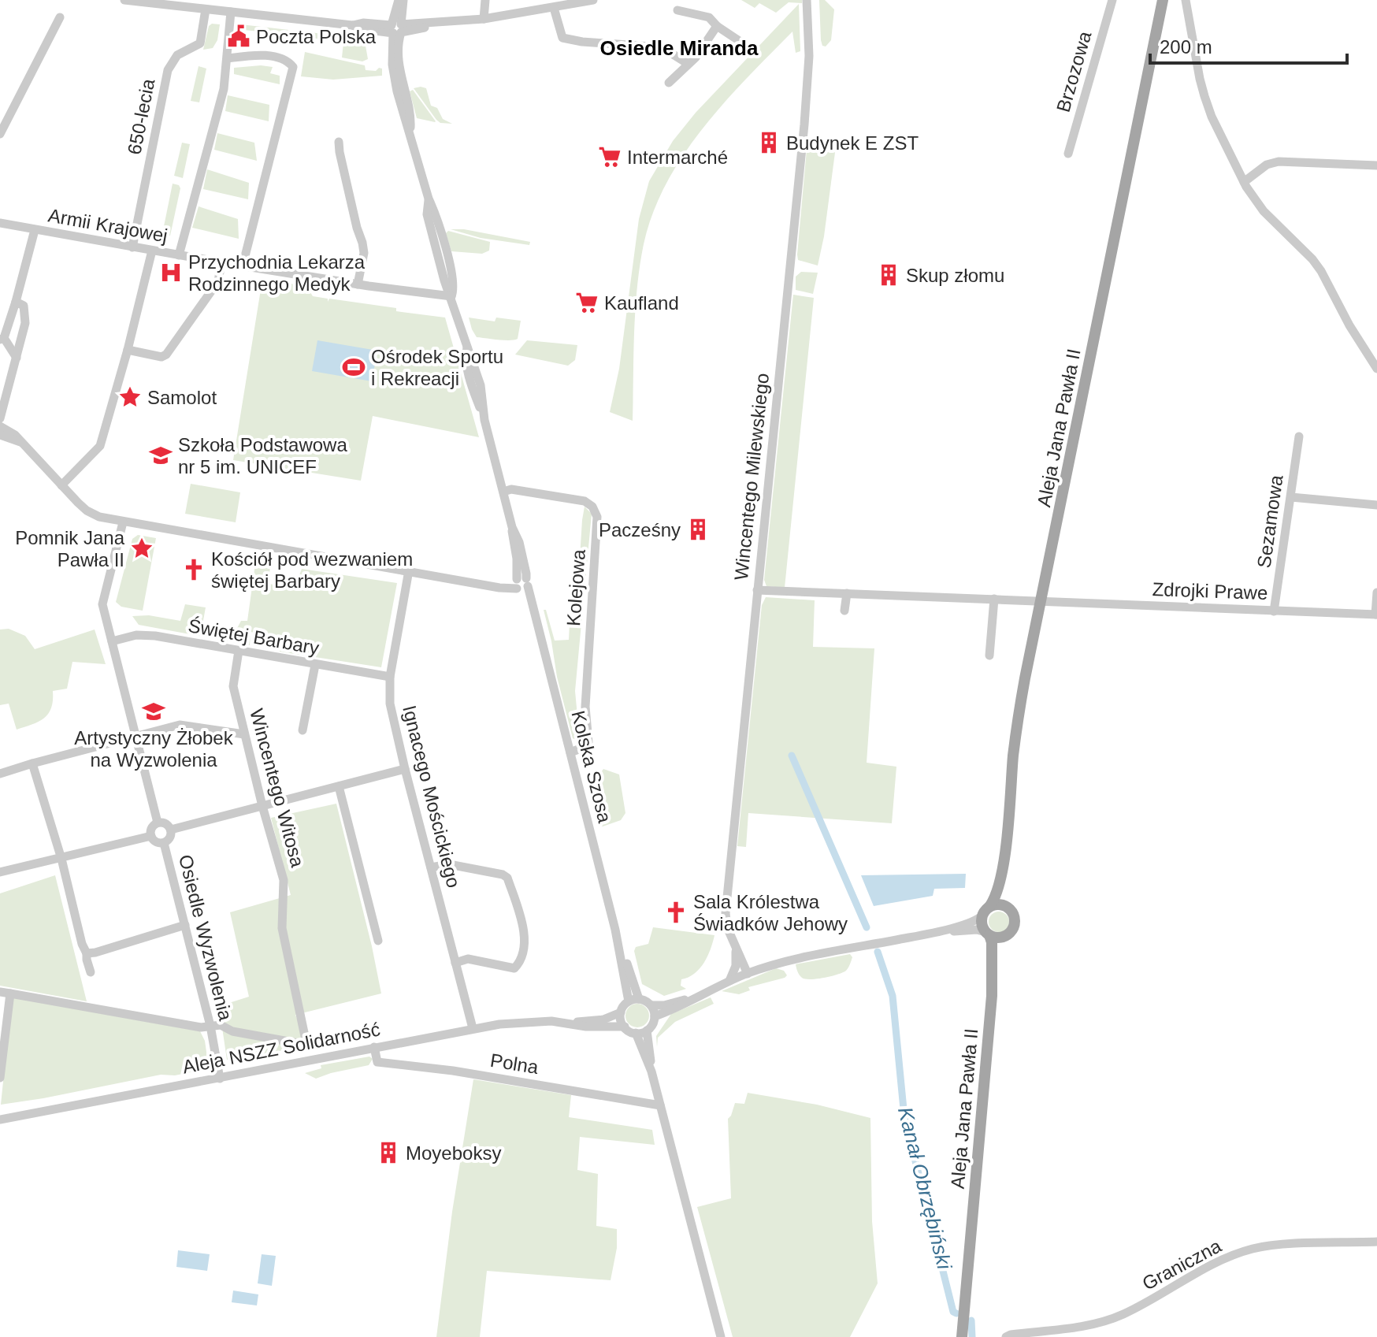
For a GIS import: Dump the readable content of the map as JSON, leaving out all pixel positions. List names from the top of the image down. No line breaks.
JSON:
{"streets":{"main road":["Aleja Jana Pawła II"],"street":["Brzozowa","650-lecia","Armii Krajowej","Wincentego Milewskiego","Sezamowa","Kolejowa","Zdrojki Prawe","Świętej Barbary","Kolska Szosa","Wincentego Witosa","Ignacego Mościckiego","Osiedle Wyzwolenia","Aleja NSZZ Solidarność","Polna","Graniczna"]},"crossings":[["650-lecia","Armii Krajowej"],["Armii Krajowej","Kolska Szosa"],["Aleja Jana Pawła II","Zdrojki Prawe"],["Wincentego Milewskiego","Zdrojki Prawe"],["Sezamowa","Zdrojki Prawe"],["Kolejowa","Kolska Szosa"],["Świętej Barbary","Wincentego Witosa"],["Świętej Barbary","Ignacego Mościckiego"],["Kolska Szosa","Aleja NSZZ Solidarność"],["Wincentego Witosa","Osiedle Wyzwolenia"],["Ignacego Mościckiego","Aleja NSZZ Solidarność"],["Osiedle Wyzwolenia","Aleja NSZZ Solidarność"],["Aleja NSZZ Solidarność","Polna"]],"districts":["Osiedle Miranda"],"water":["Kanał Obrzębiński"],"places":{"public building":["Poczta Polska"],"building":["Budynek E ZST","Skup złomu","Pacześny","Moyeboksy"],"supermarket":["Intermarché","Kaufland"],"hospital":["Przychodnia Lekarza Rodzinnego Medyk"],"sports":["Ośrodek Sportu i Rekreacji"],"place":["Samolot","Pomnik Jana Pawła II"],"school or university":["Szkoła Podstawowa nr 5 im. UNICEF","Artystyczny Żłobek na Wyzwolenia"],"church":["Kościół pod wezwaniem świętej Barbary","Sala Królestwa Świadków Jehowy"]},"scale_bar":"200 m"}
